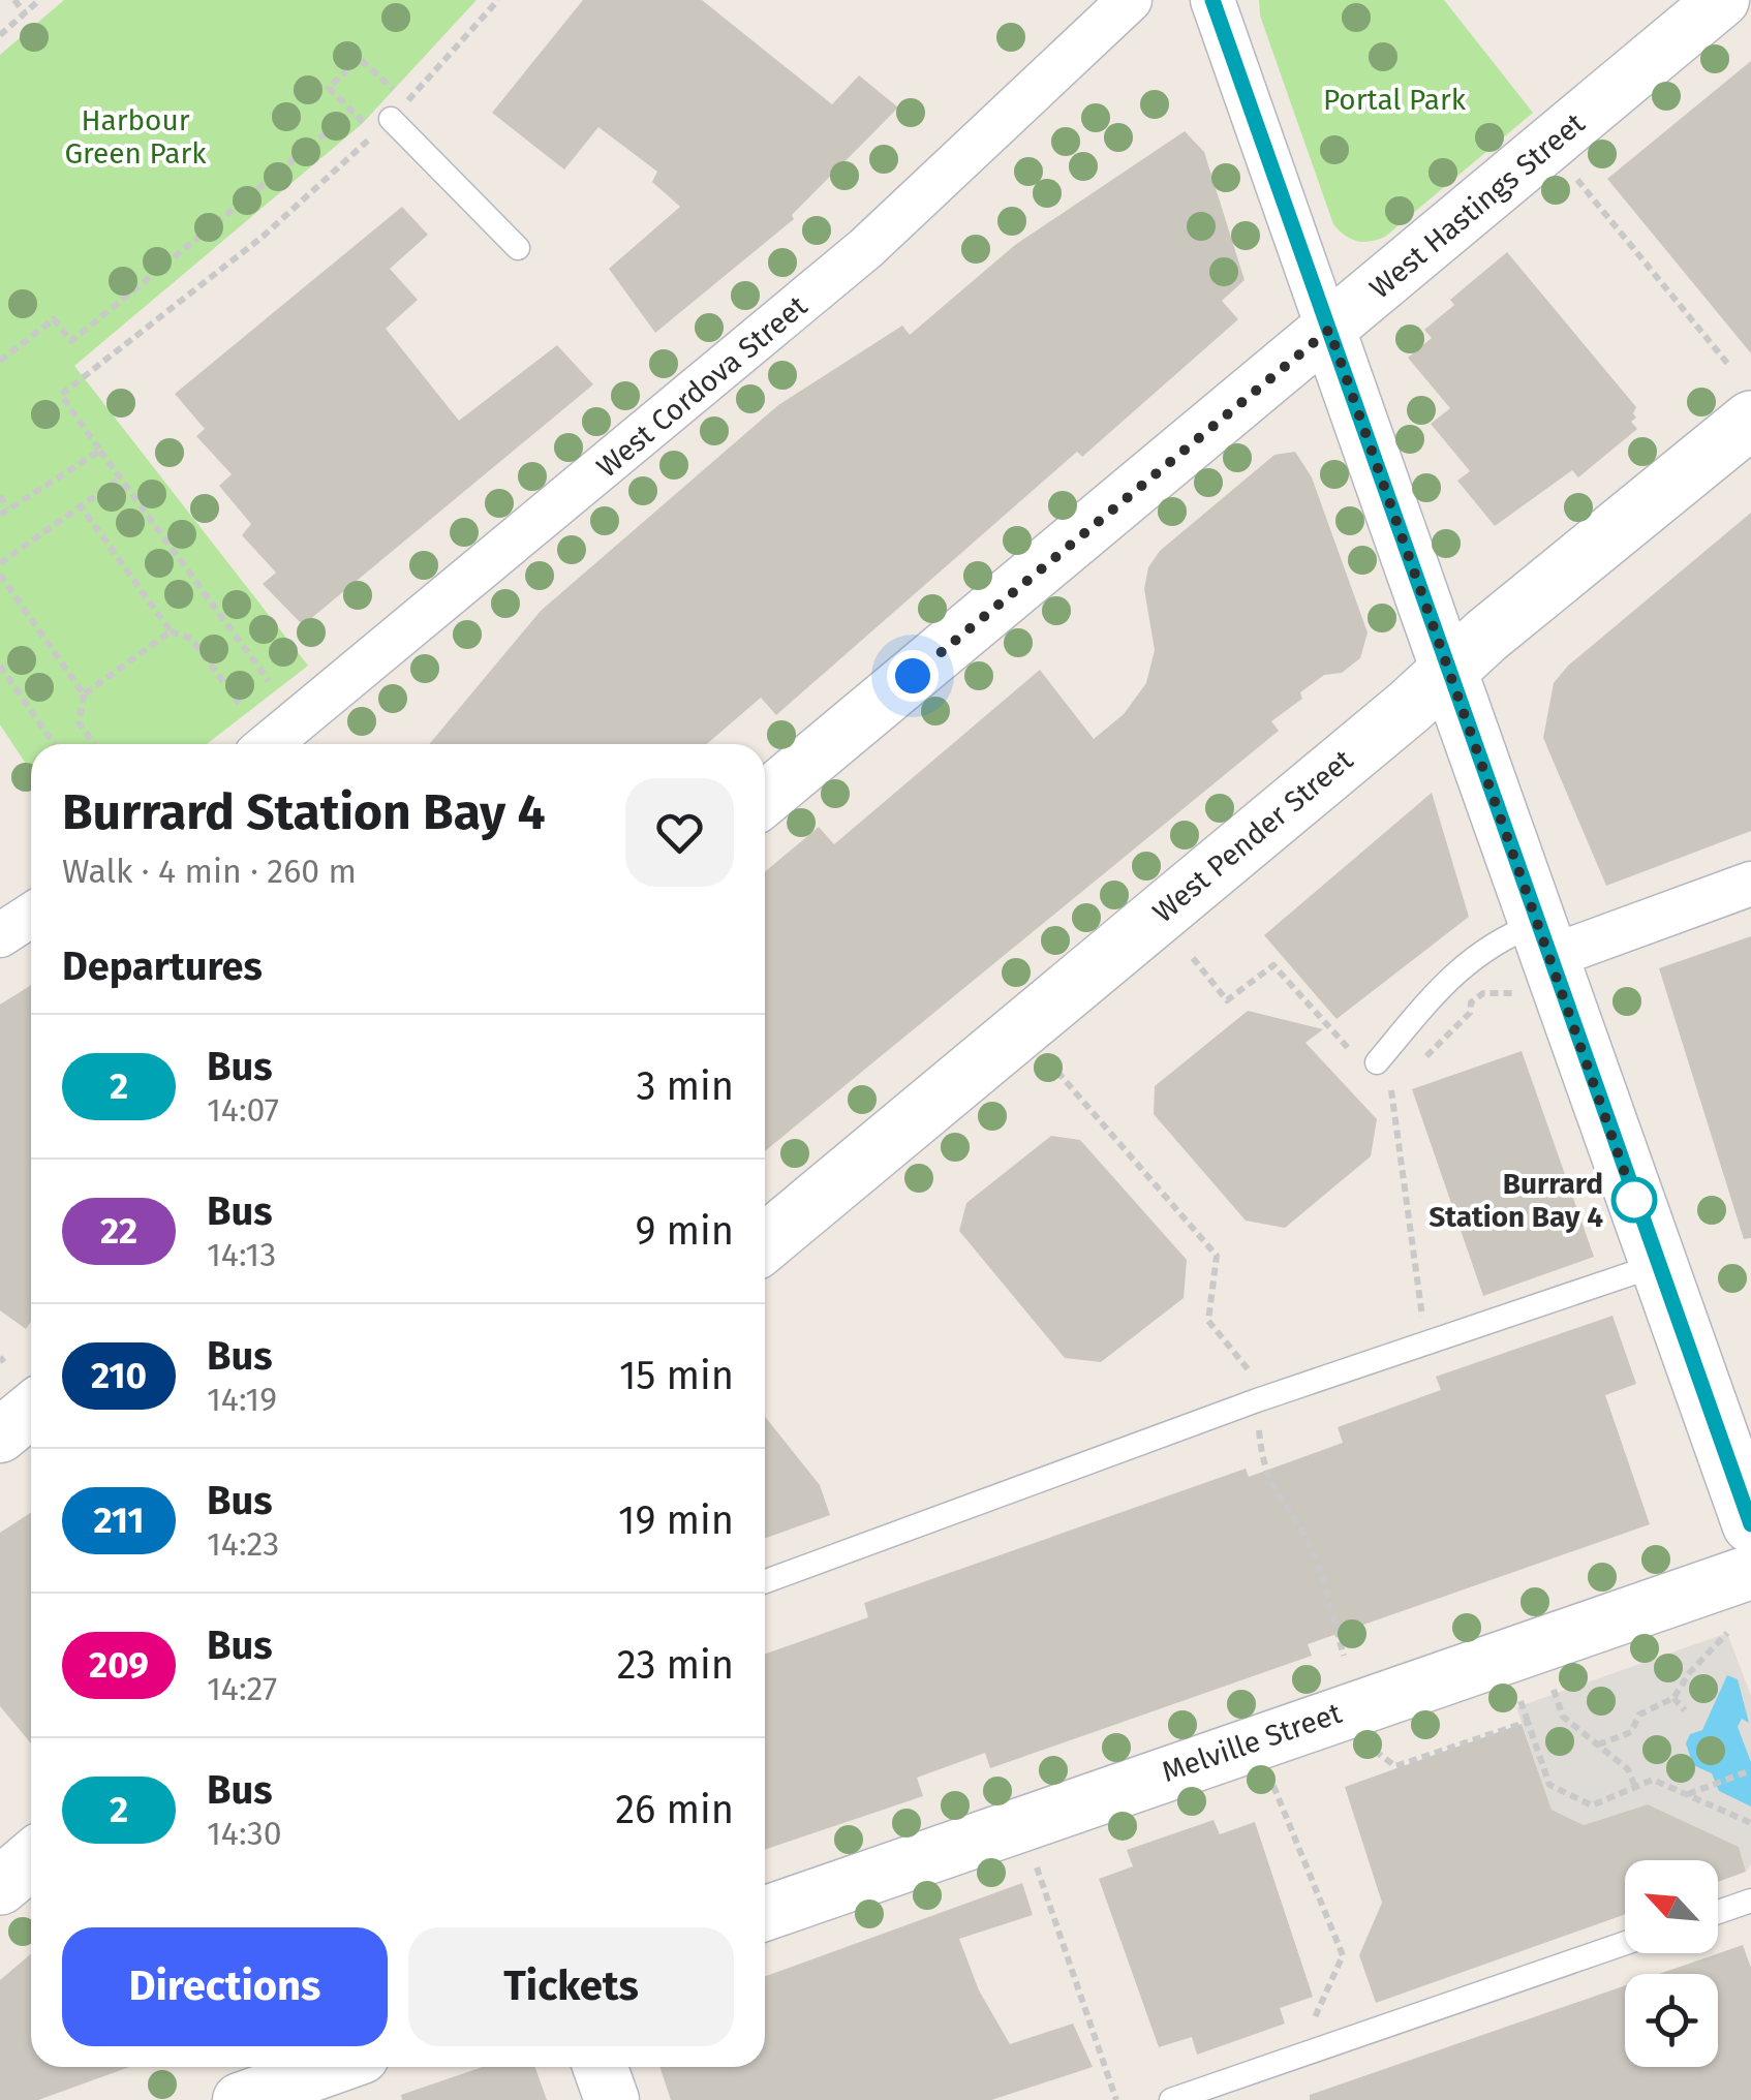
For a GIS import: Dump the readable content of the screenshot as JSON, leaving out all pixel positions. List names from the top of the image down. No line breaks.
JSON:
{"streets":{"main road":["West Pender Street"],"street":["West Hastings Street","West Cordova Street","Melville Street"]},"parks":["Portal Park","Harbour Green Park"],"places":["Burrard Station Bay 4"],"lines":["bus line 2"],"north":"top left","page":{"heading":[["Burrard Station Bay 4","Walk · 4 min · 260 m"],"Departures"],"list":[{"mark":"2","name":"Bus","note":"14:07","value":"3 min"},{"mark":"22","name":"Bus","note":"14:13","value":"9 min"},{"mark":"210","name":"Bus","note":"14:19","value":"15 min"},{"mark":"211","name":"Bus","note":"14:23","value":"19 min"},{"mark":"209","name":"Bus","note":"14:27","value":"23 min"},{"mark":"2","name":"Bus","note":"14:30","value":"26 min"}],"buttons":["Directions","Tickets"]}}
